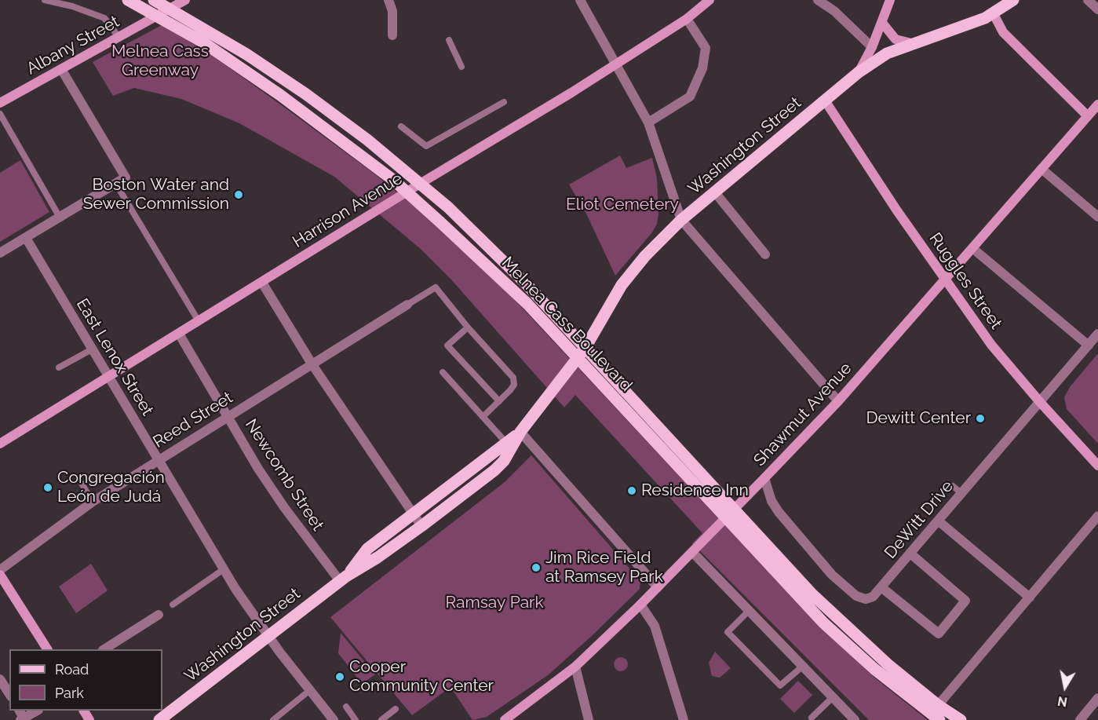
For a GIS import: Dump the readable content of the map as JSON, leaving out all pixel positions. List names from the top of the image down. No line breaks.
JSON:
{"streets":{"main road":["Albany Street","Washington Street","Harrison Avenue","Ruggles Street","Melnea Cass Boulevard","Shawmut Avenue"],"street":["East Lenox Street","Reed Street","Newcomb Street","DeWitt Drive"]},"crossings":[["Albany Street","Melnea Cass Boulevard"],["Washington Street","Ruggles Street"],["Washington Street","Melnea Cass Boulevard"],["Washington Street","East Lenox Street"],["Washington Street","Newcomb Street"],["Harrison Avenue","Melnea Cass Boulevard"],["Harrison Avenue","East Lenox Street"],["Harrison Avenue","Newcomb Street"],["Ruggles Street","Shawmut Avenue"],["Ruggles Street","DeWitt Drive"],["Melnea Cass Boulevard","Shawmut Avenue"],["East Lenox Street","Reed Street"],["Shawmut Avenue","DeWitt Drive"],["Reed Street","Newcomb Street"]],"parks":["Melnea Cass Greenway","Eliot Cemetery","Ramsay Park"],"places":["Boston Water and Sewer Commission","Dewitt Center","Congregación León de Judá","Residence Inn","Jim Rice Field at Ramsey Park","Cooper Community Center"],"legend":["Road","Park"],"north":"bottom"}
